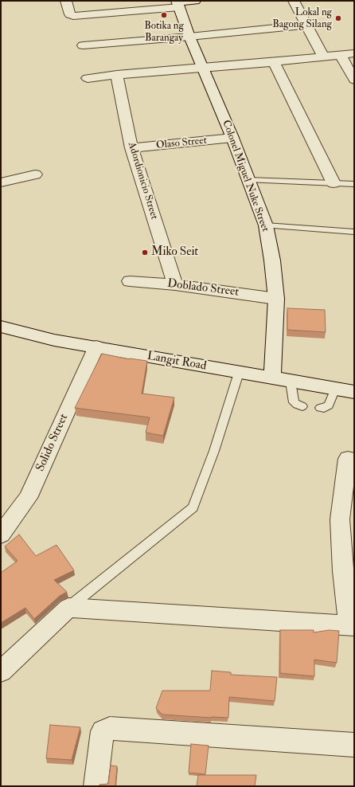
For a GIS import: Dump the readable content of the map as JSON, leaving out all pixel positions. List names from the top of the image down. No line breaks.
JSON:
{"streets":{"street":["Olaso Street","Colonel Miguel Nuke Street","Adordionicio Street","Doblado Street","Langit Road","Solido Street"]},"crossings":[["Olaso Street","Colonel Miguel Nuke Street"],["Olaso Street","Adordionicio Street"],["Colonel Miguel Nuke Street","Doblado Street"],["Colonel Miguel Nuke Street","Langit Road"],["Adordionicio Street","Doblado Street"],["Langit Road","Solido Street"]],"places":["Botika ng Barangay","Lokal ng Bagong Silang","Miko Seit"]}
